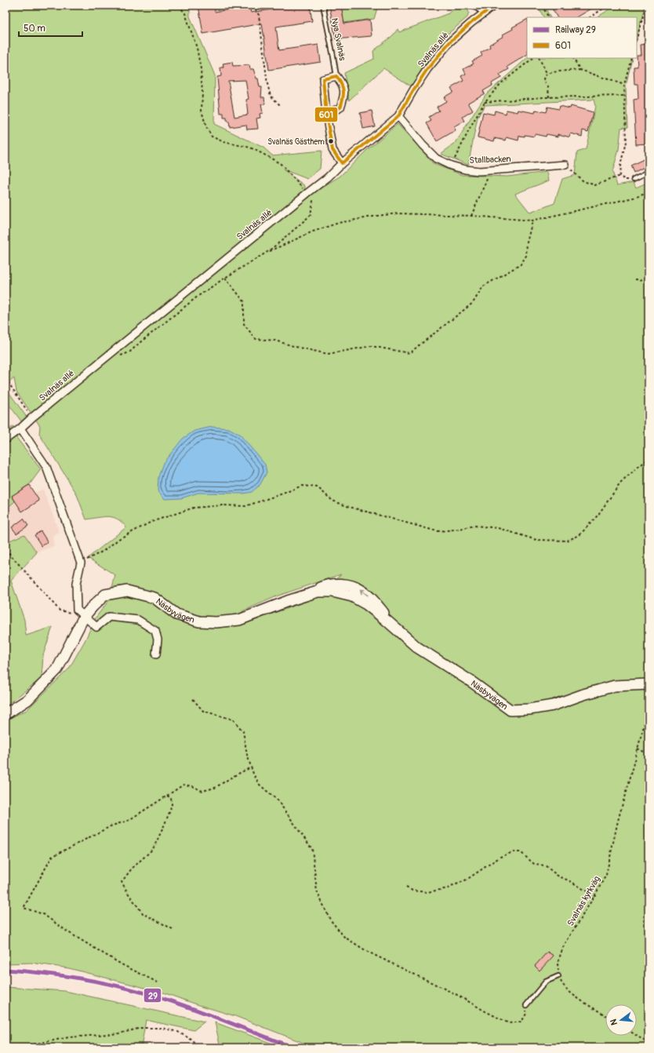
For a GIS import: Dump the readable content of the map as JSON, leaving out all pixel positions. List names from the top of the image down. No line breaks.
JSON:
{"streets":{"street":["Nya Svalnäs","Svalnäs allé","Stallbacken","Näsbyvägen"],"path":["Svalnäs kyrkväg"]},"crossings":[["Svalnäs allé","Stallbacken"]],"places":["Svalnäs Gästhem"],"lines":["transit line 601","rail line 29"],"legend":["Railway 29","601"],"scale_bar":"50 m","north":"left"}
